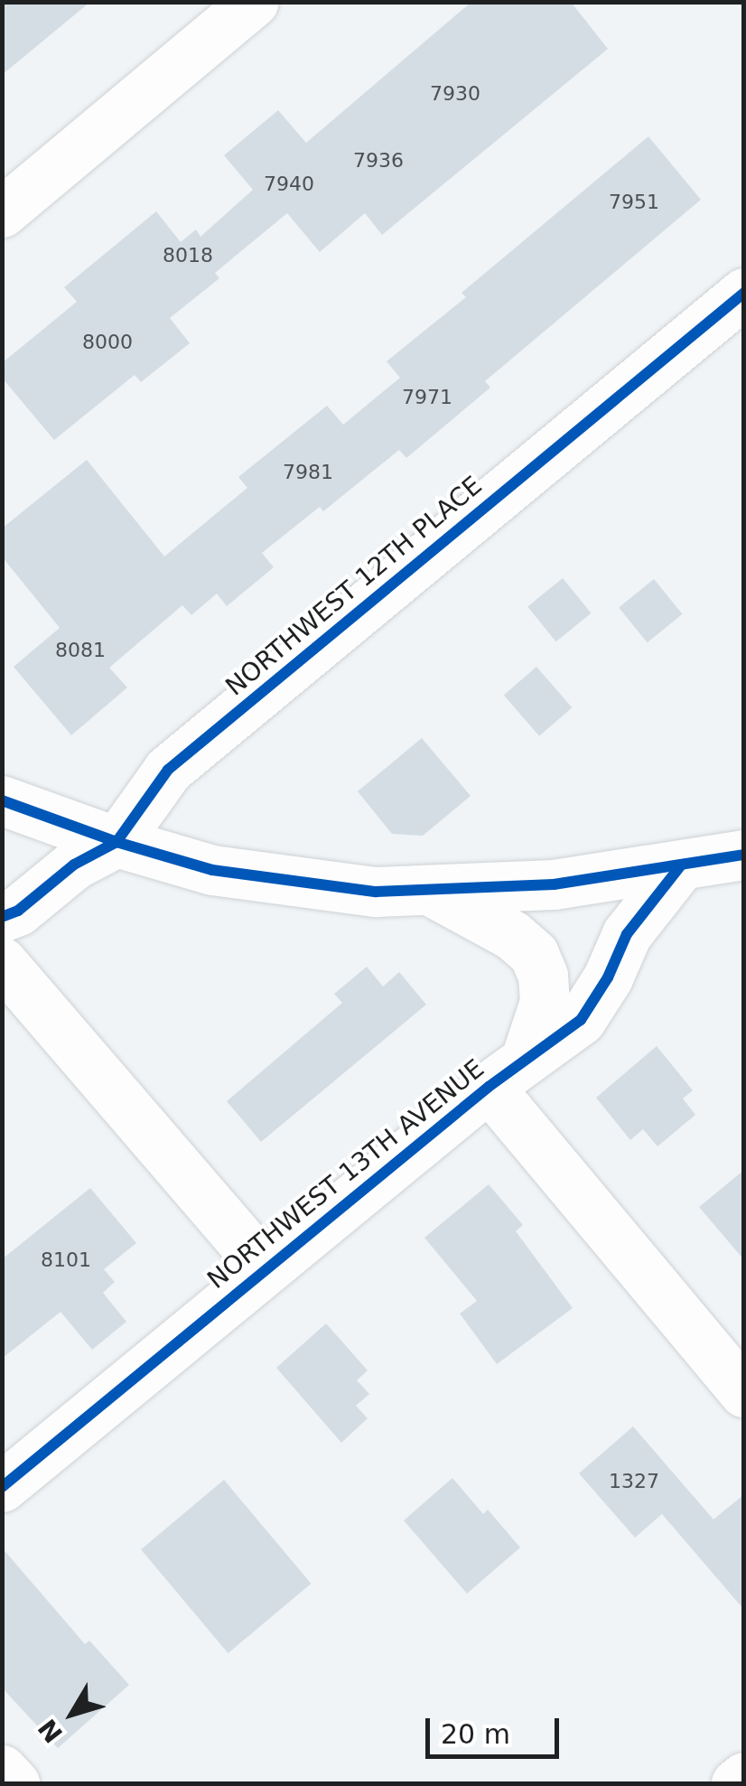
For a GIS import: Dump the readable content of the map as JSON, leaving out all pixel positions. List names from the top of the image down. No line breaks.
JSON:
{"streets":{"street":["NORTHWEST 12TH PLACE","NORTHWEST 13TH AVENUE"]},"house_numbers":["7930","7936","7940","7951","8018","8000","7971","7981","8081","8101","1327"],"scale_bar":"20 m","north":"bottom left"}
